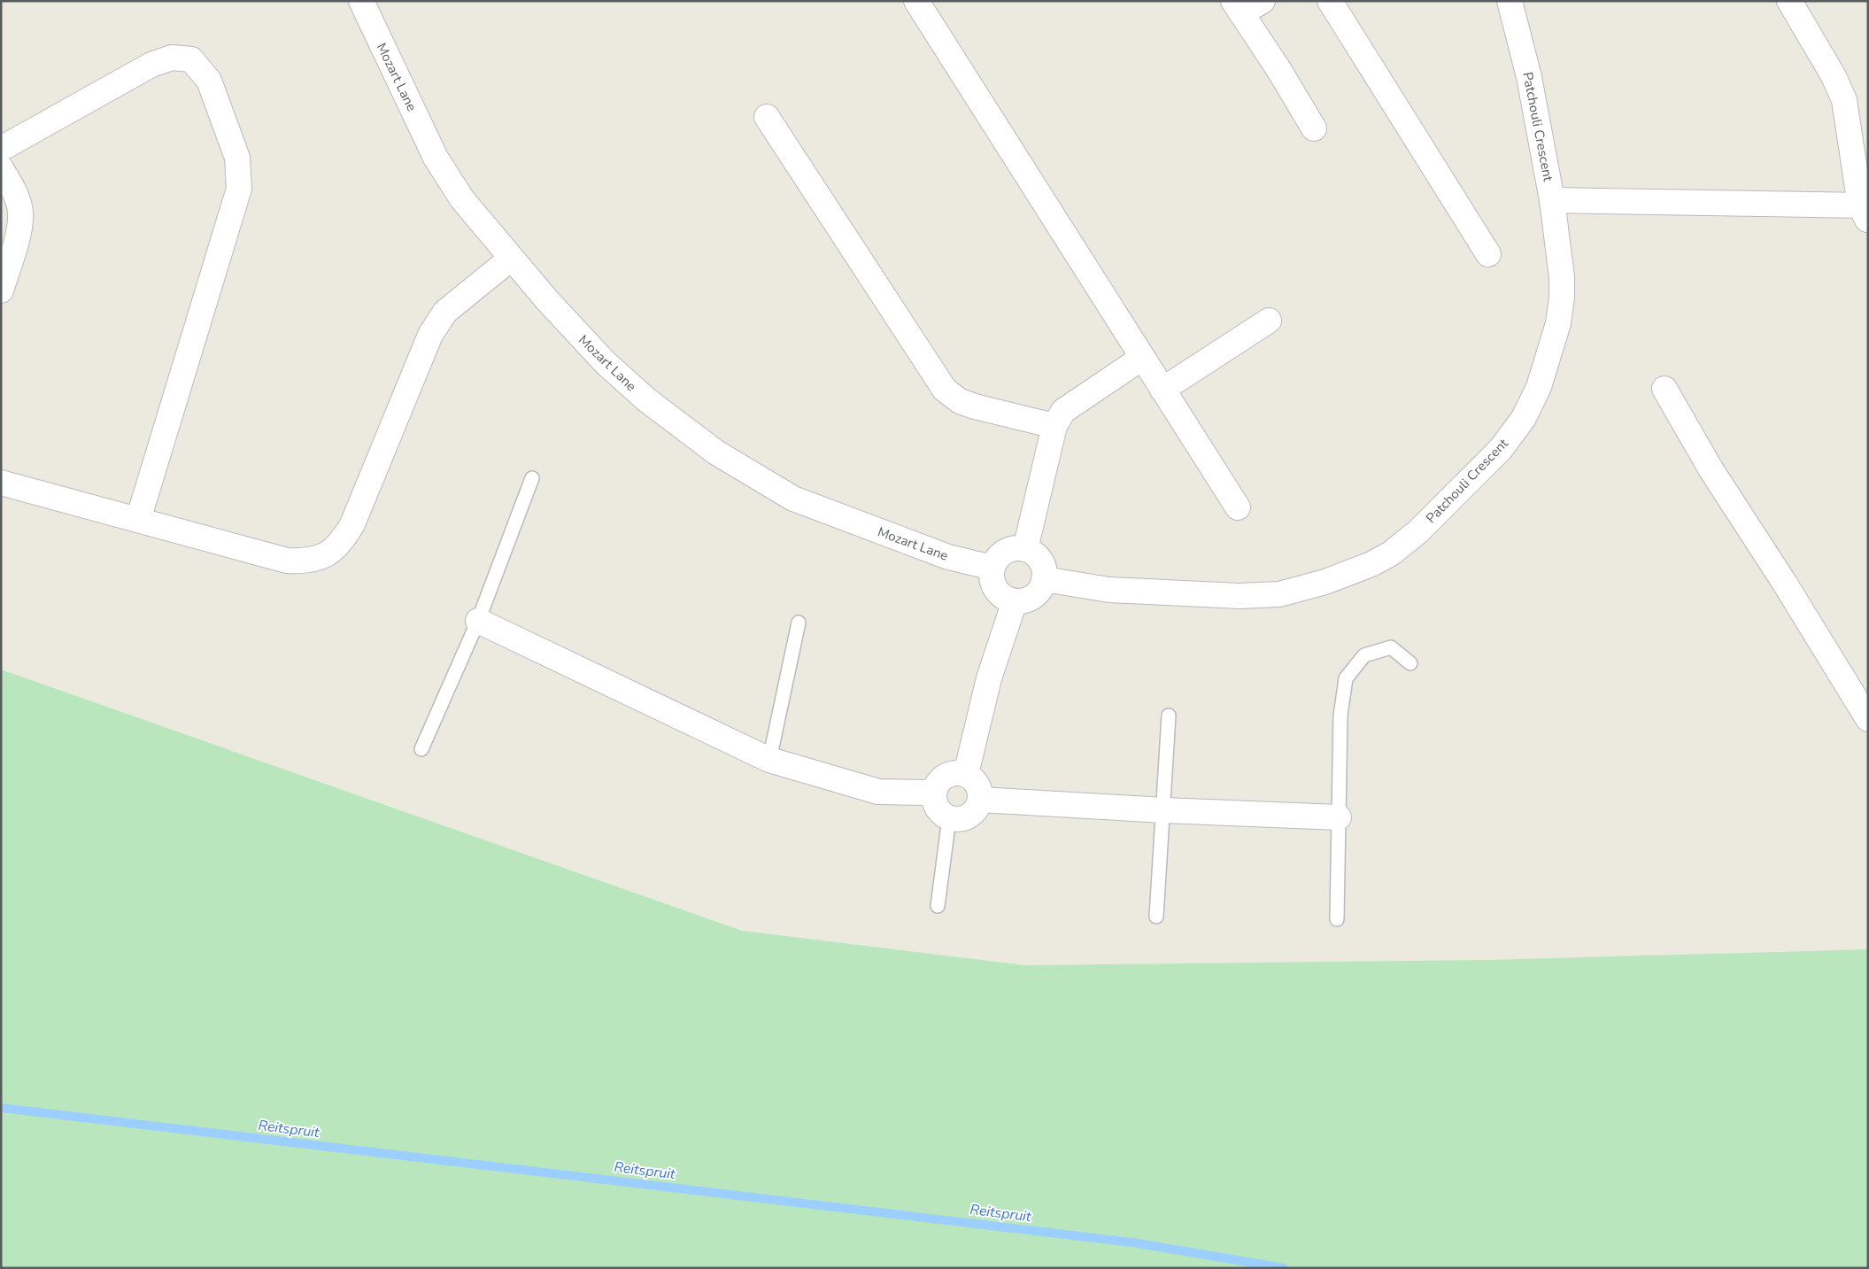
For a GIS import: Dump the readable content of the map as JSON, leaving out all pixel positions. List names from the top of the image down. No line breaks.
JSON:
{"streets":{"street":["Mozart Lane","Patchouli Crescent"]},"crossings":[["Mozart Lane","Patchouli Crescent"]],"water":["Reitspruit"]}
